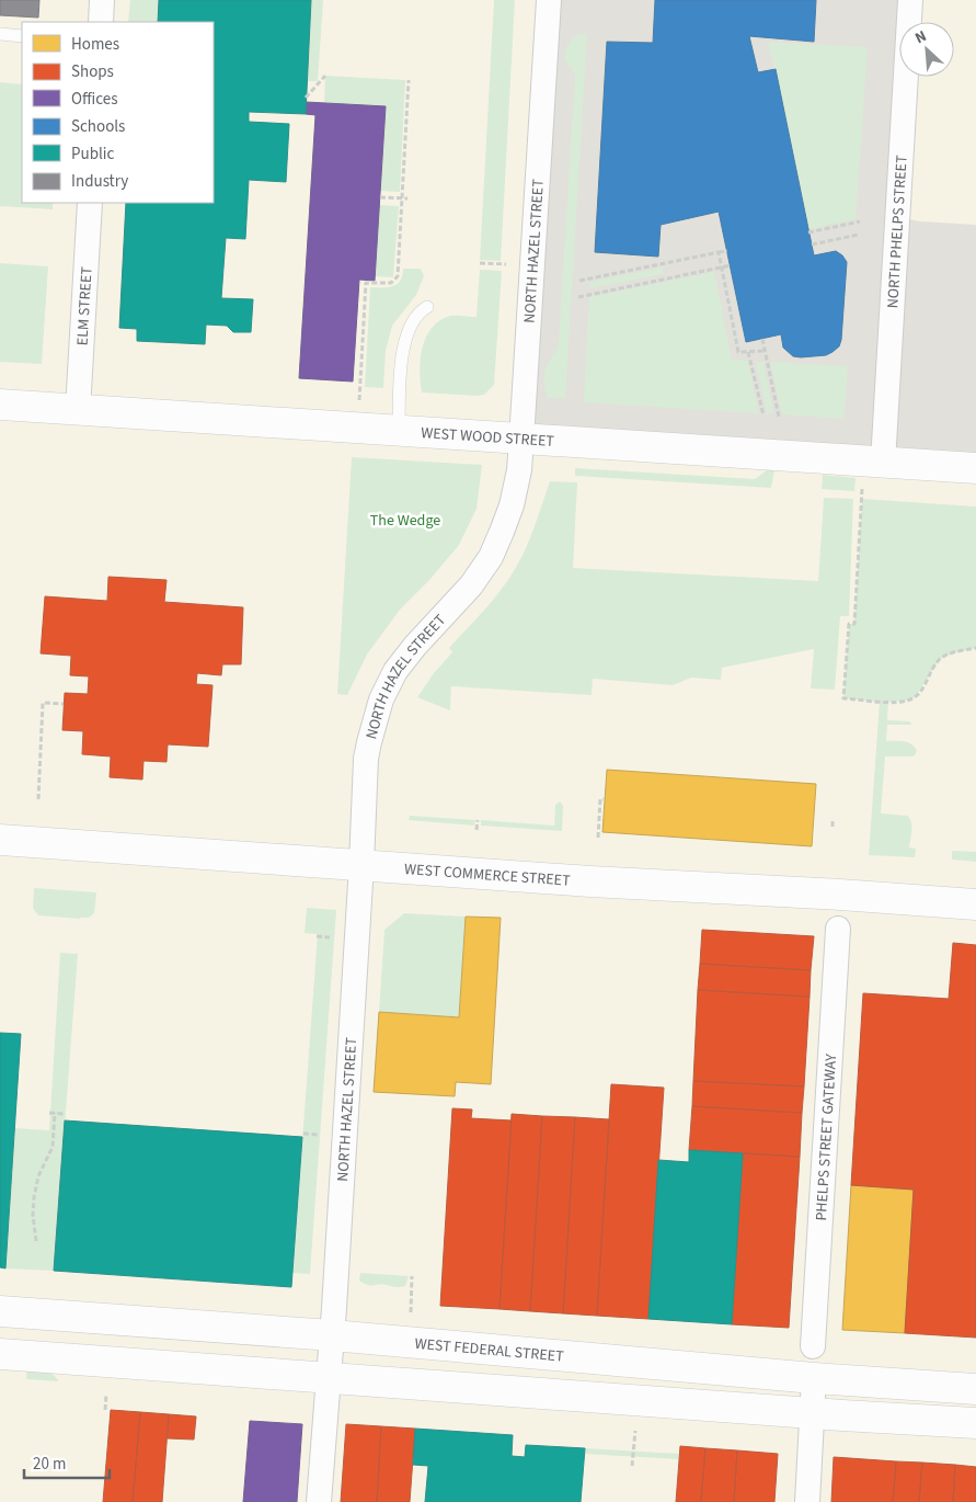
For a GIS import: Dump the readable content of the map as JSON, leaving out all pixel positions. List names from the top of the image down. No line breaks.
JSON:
{"streets":{"street":["NORTH PHELPS STREET","NORTH HAZEL STREET","ELM STREET","WEST WOOD STREET","WEST COMMERCE STREET","PHELPS STREET GATEWAY","WEST FEDERAL STREET"]},"crossings":[["NORTH PHELPS STREET","WEST WOOD STREET"],["NORTH HAZEL STREET","WEST WOOD STREET"],["NORTH HAZEL STREET","WEST COMMERCE STREET"],["NORTH HAZEL STREET","WEST FEDERAL STREET"],["ELM STREET","WEST WOOD STREET"]],"parks":["The Wedge"],"legend":["Homes","Shops","Offices","Schools","Public","Industry"],"scale_bar":"20 m","north":"top left"}
